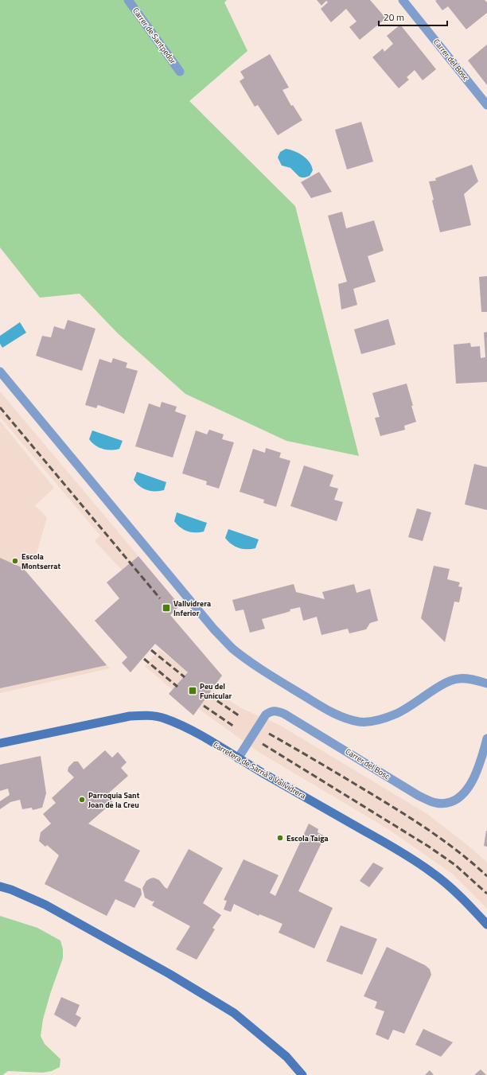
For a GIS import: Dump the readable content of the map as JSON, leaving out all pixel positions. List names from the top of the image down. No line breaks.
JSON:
{"streets":{"main road":["Carretera de Sarrià a Vallvidrera"],"street":["Carrer de Santpedor","Carrer del Bosc"]},"crossings":[["Carrer del Bosc","Carretera de Sarrià a Vallvidrera"]],"places":{"other":["Escola Montserrat","Parroquia Sant Joan de la Creu","Escola Taiga"],"transit":["Vallvidrera Inferior","Peu del Funicular"]},"scale_bar":"20 m"}
